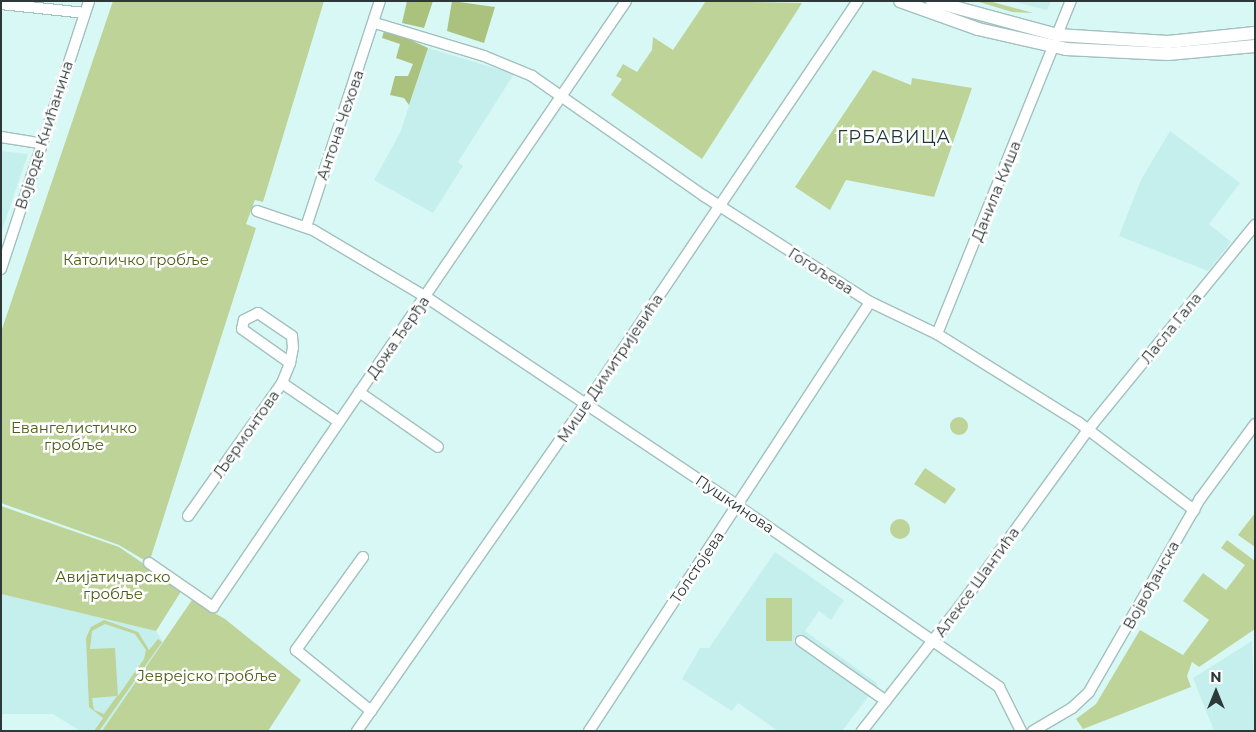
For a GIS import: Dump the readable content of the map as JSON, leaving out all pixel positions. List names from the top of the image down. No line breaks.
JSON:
{"streets":{"street":["Антона Чехова","Војводе Книћанина","Данила Киша","Гогољева","Ласла Гала","Дожа Ђерђа","Мише Димитријевића","Љермонтова","Пушкинова","Толстојева","Алексе Шантића","Војвођанска"]},"crossings":[["Данила Киша","Гогољева"],["Гогољева","Ласла Гала"],["Гогољева","Дожа Ђерђа"],["Гогољева","Мише Димитријевића"],["Гогољева","Толстојева"],["Гогољева","Алексе Шантића"],["Гогољева","Војвођанска"],["Ласла Гала","Алексе Шантића"],["Дожа Ђерђа","Љермонтова"],["Дожа Ђерђа","Пушкинова"],["Мише Димитријевића","Пушкинова"],["Пушкинова","Толстојева"],["Пушкинова","Алексе Шантића"]],"districts":["ГРБАВИЦА"],"parks":["Католичко гробље","Евангелистичко гробље","Авијатичарско гробље","Јеврејско гробље"],"north":"top"}
